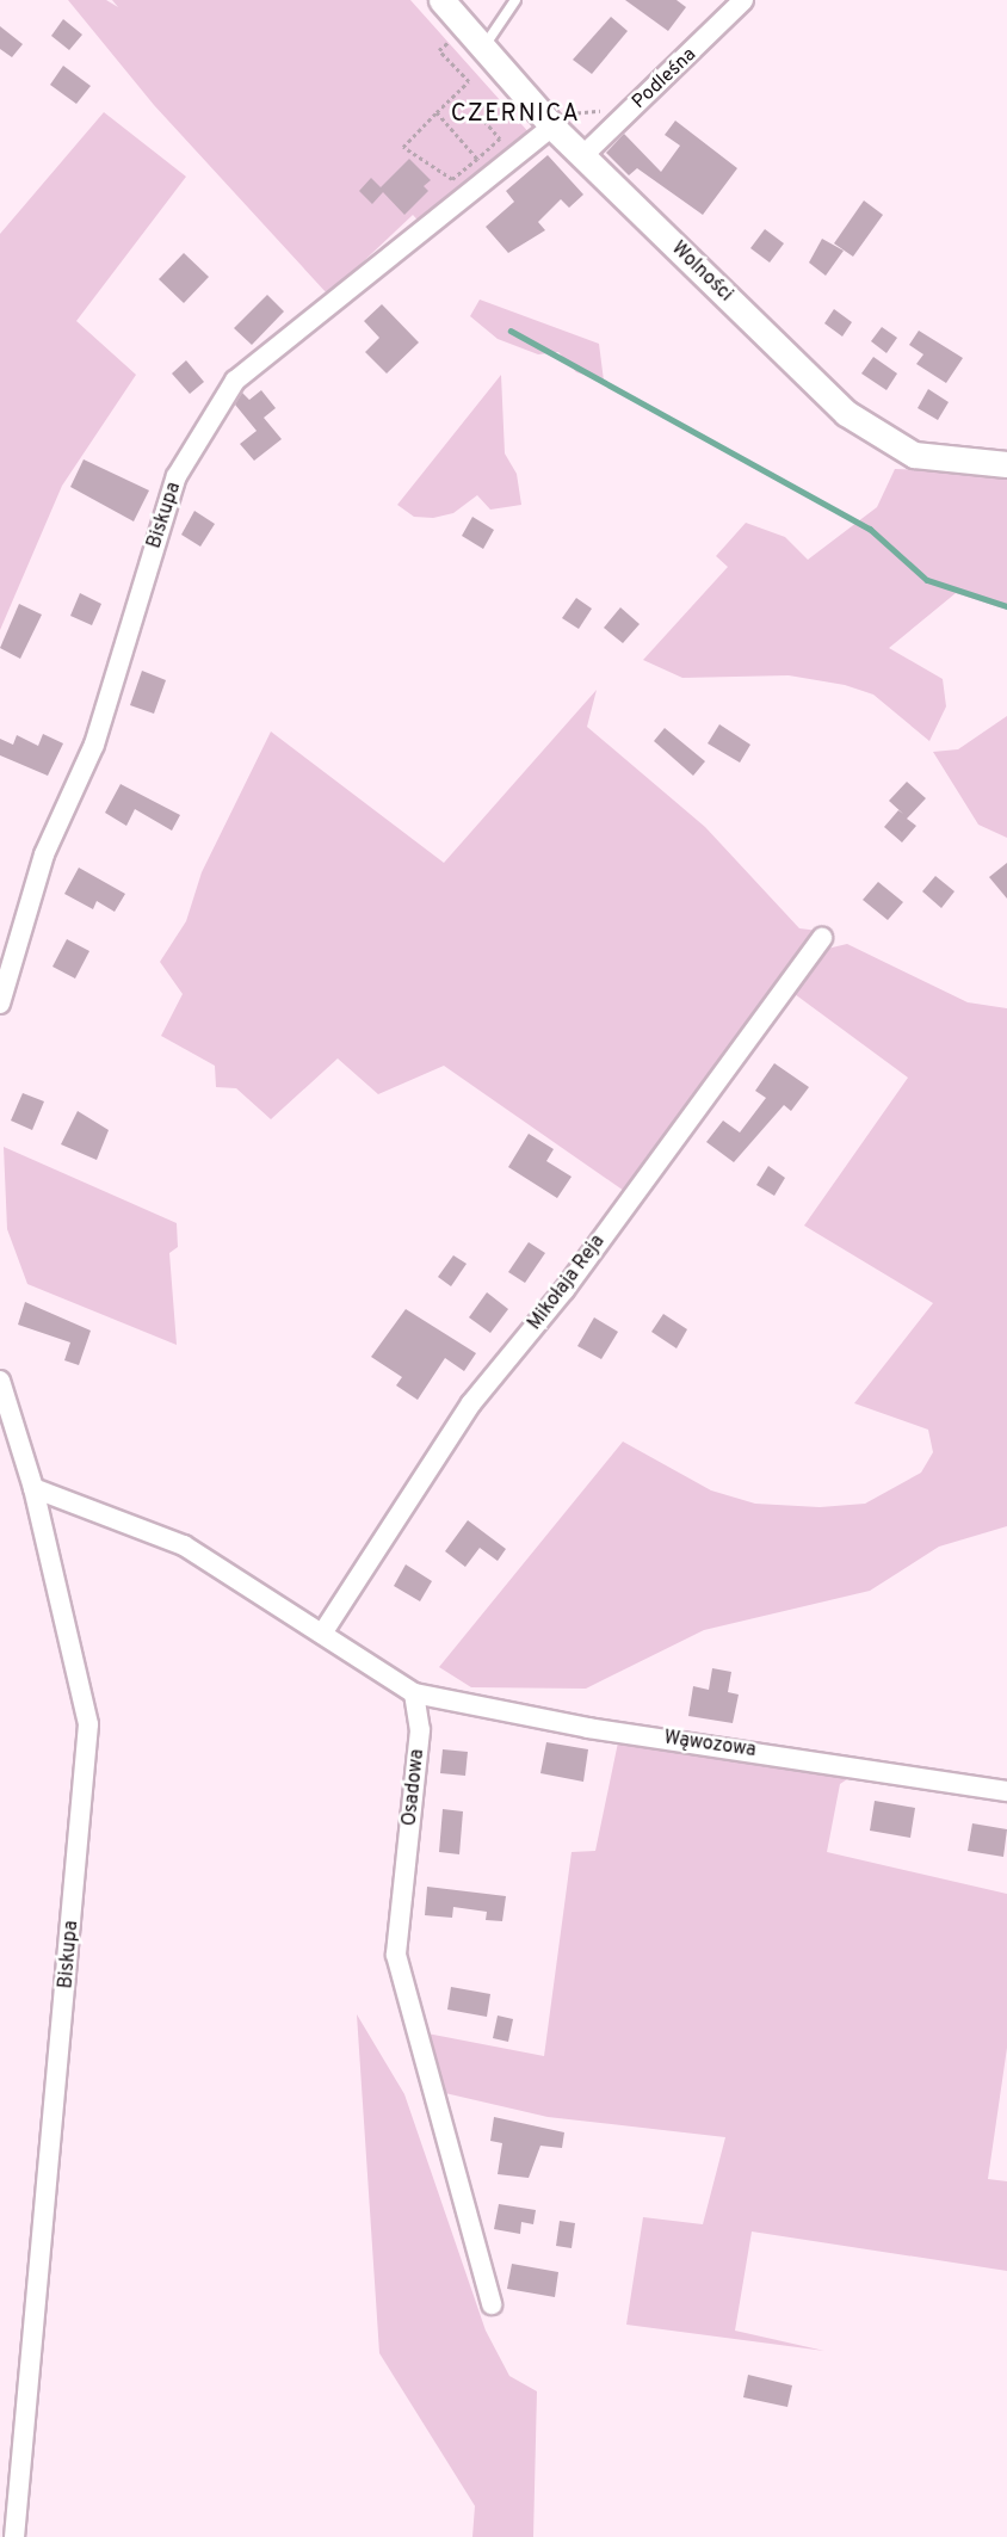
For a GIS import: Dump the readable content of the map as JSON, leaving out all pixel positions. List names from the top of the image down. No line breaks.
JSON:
{"streets":{"street":["Podleśna","Wolności","Biskupa","Mikołaja Reja","Wąwozowa","Osadowa"]},"crossings":[["Podleśna","Wolności"],["Wolności","Biskupa"],["Wąwozowa","Osadowa"]],"districts":["CZERNICA"]}
